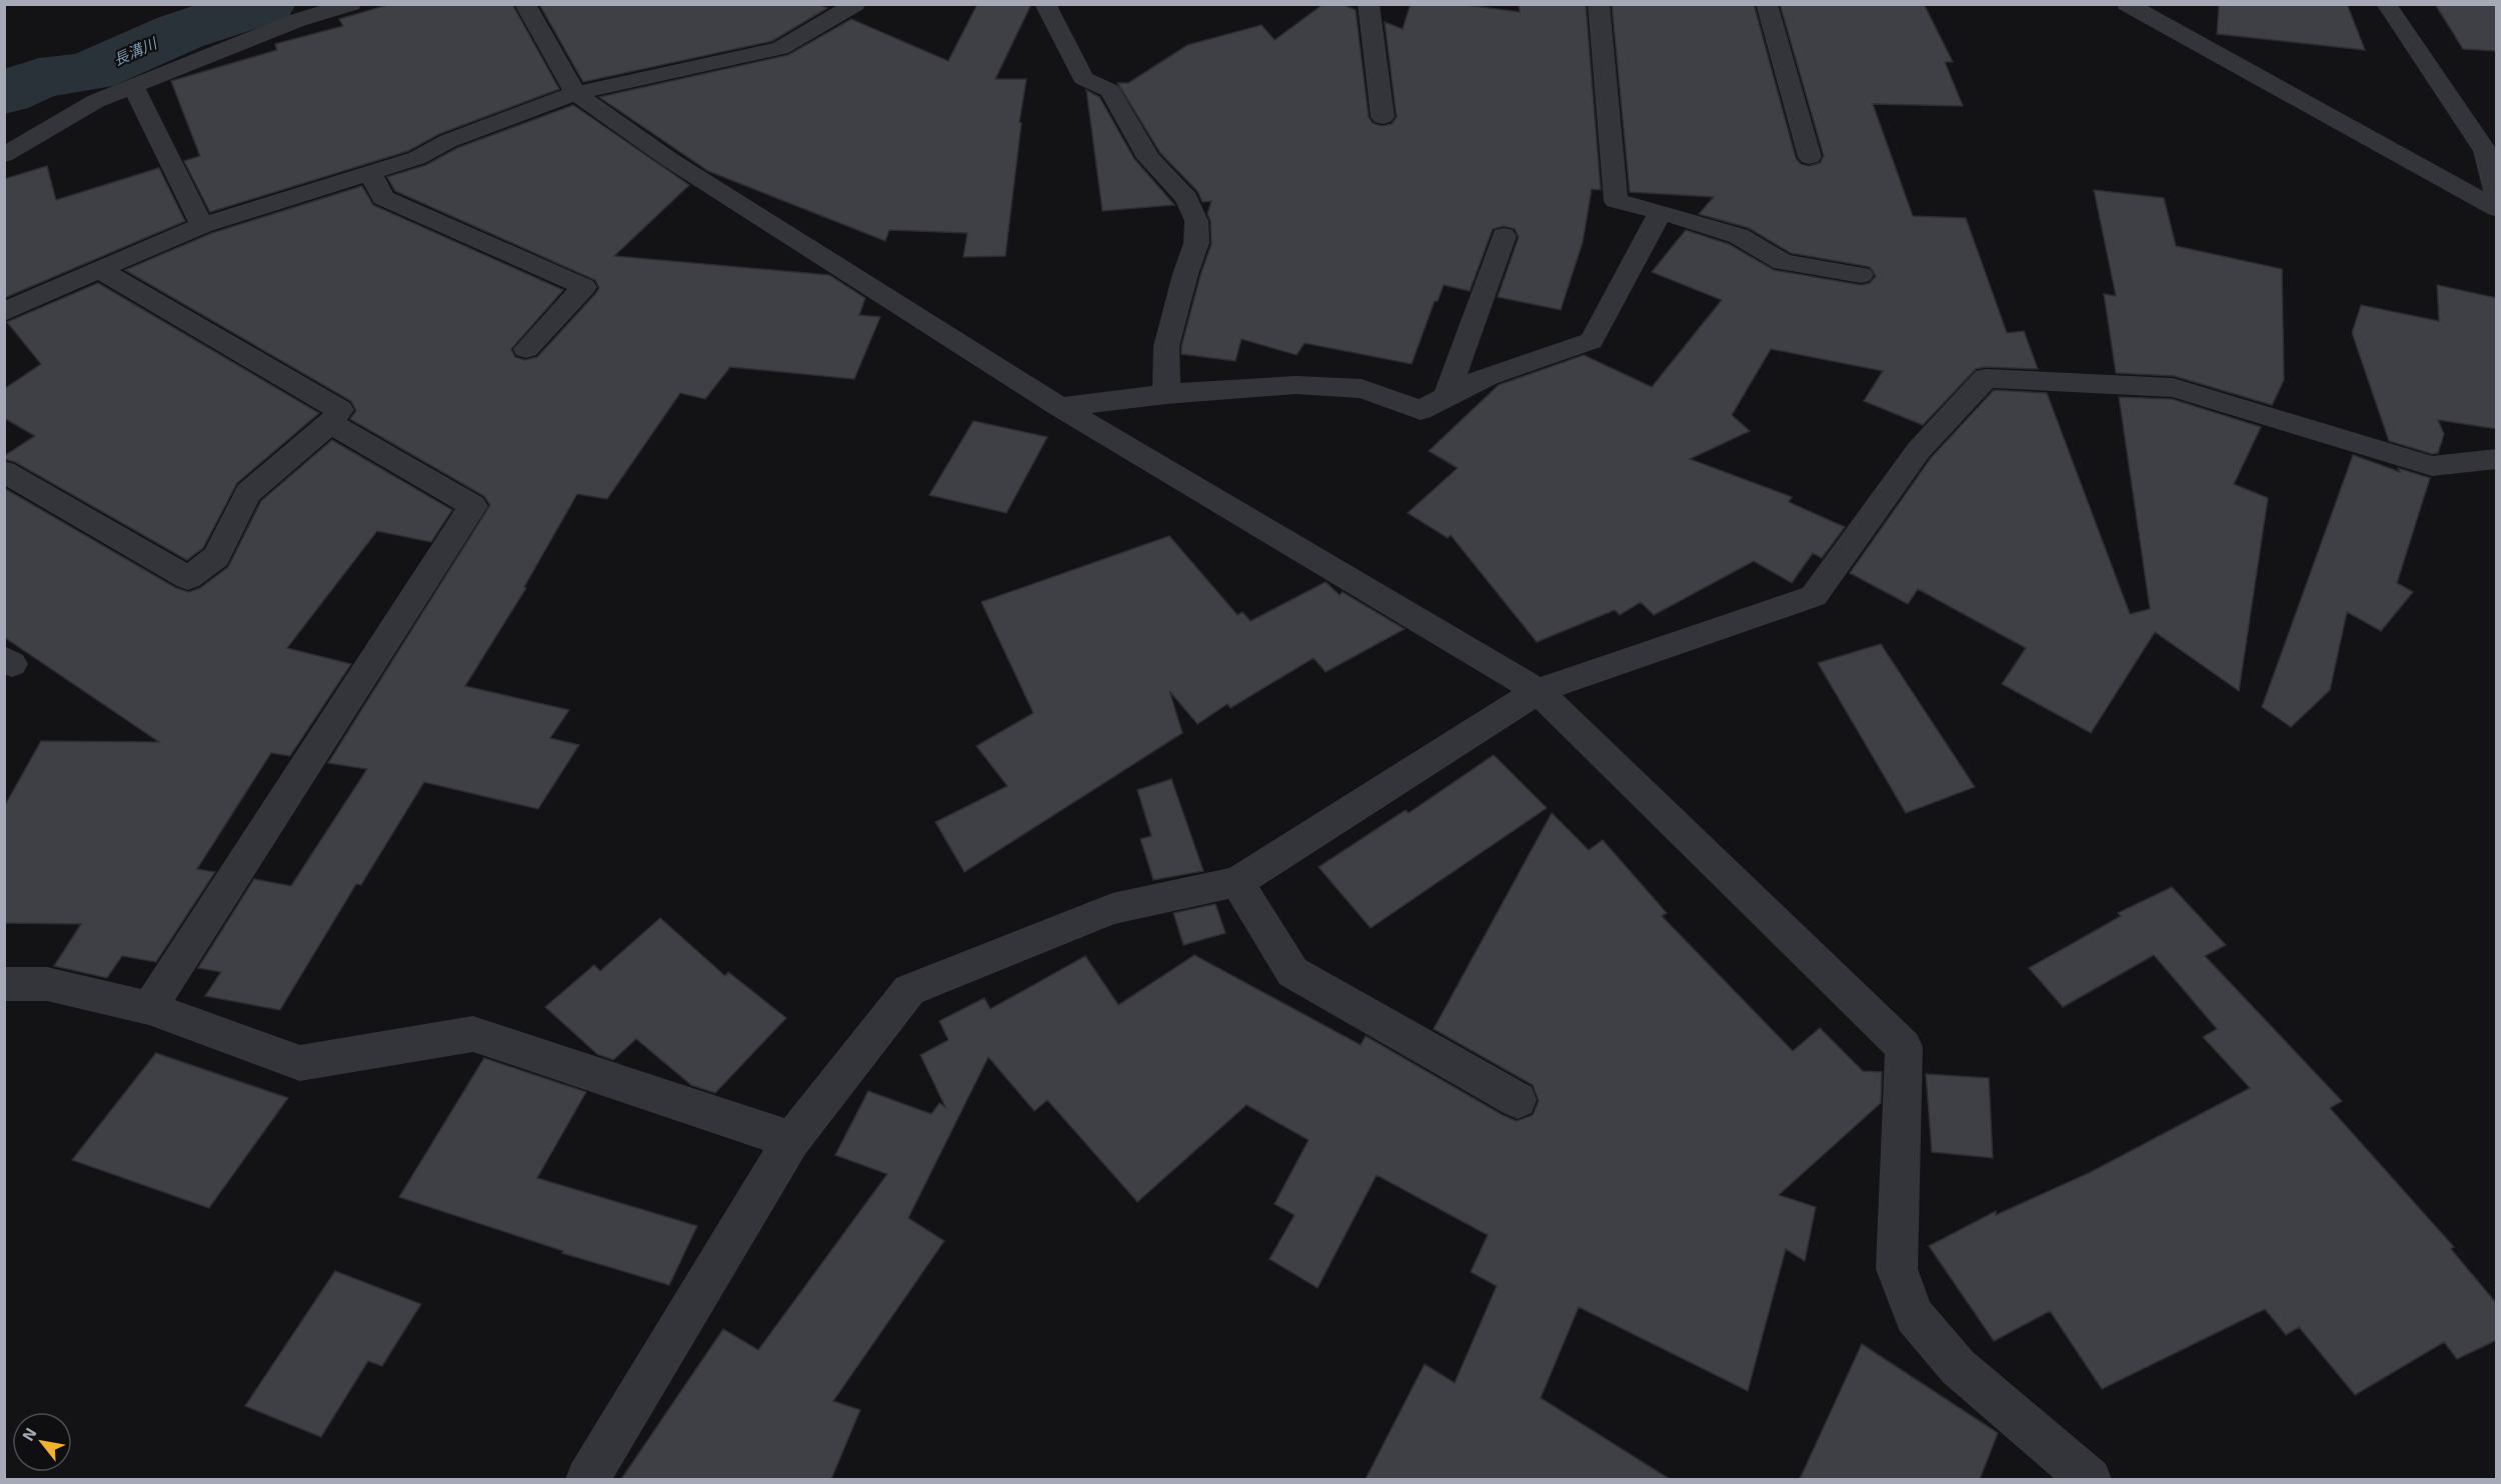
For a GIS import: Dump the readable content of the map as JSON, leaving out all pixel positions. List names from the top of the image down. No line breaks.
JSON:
{"water":["長溝川"],"north":"top left"}
